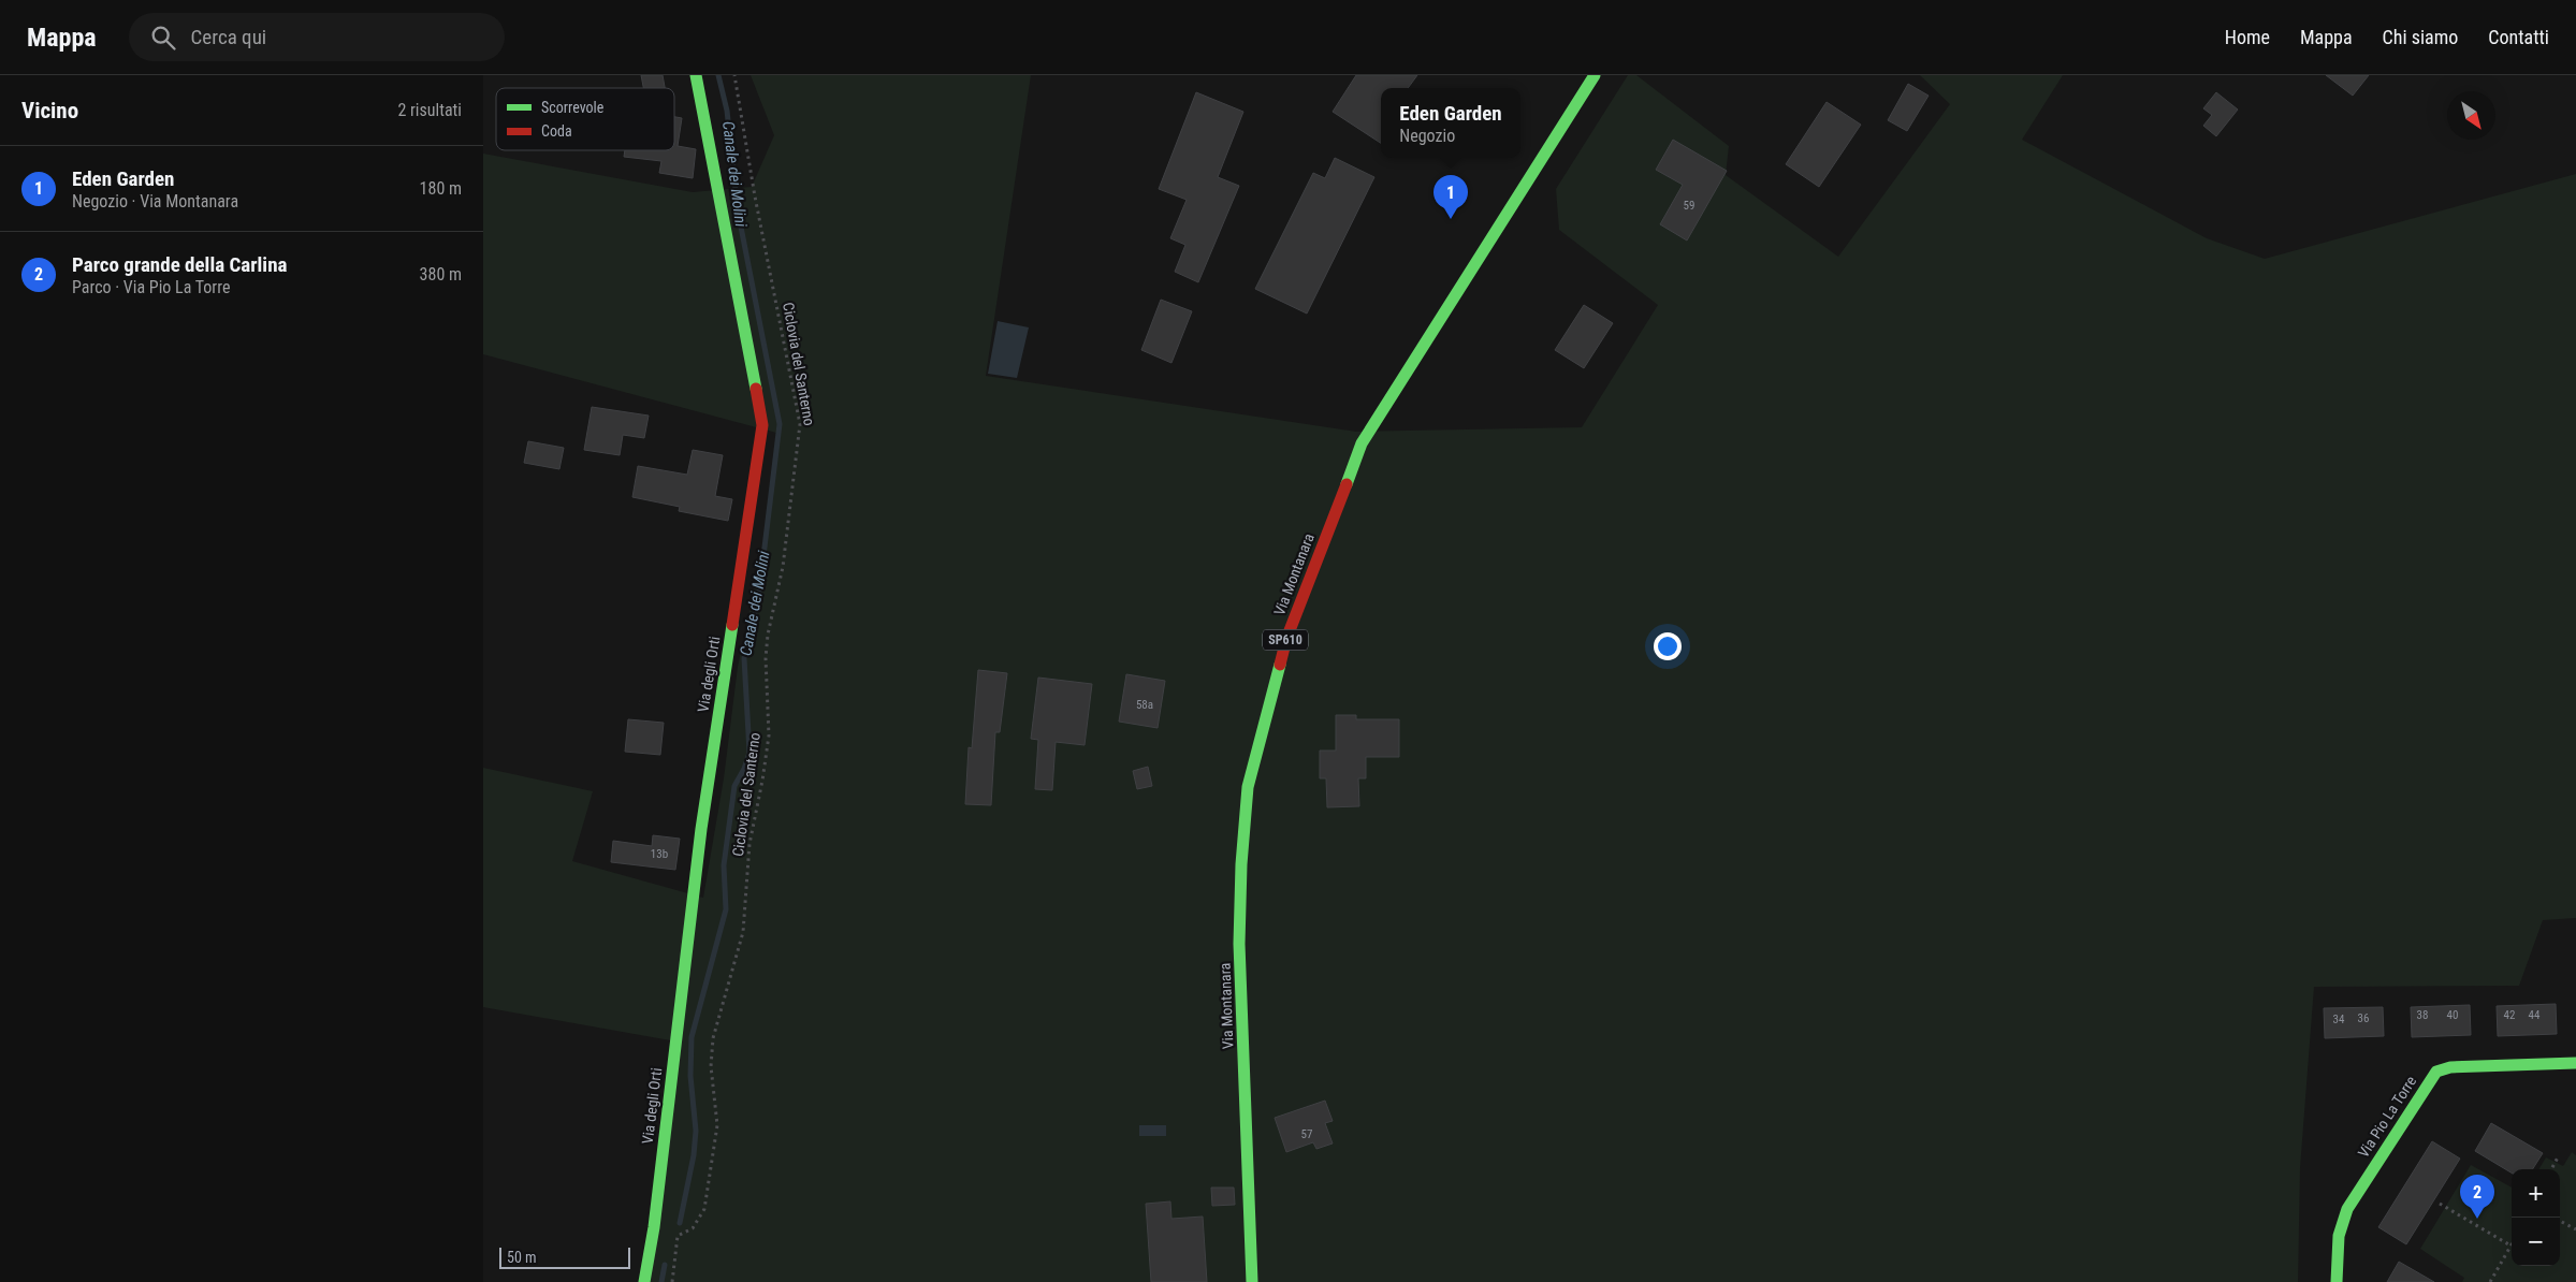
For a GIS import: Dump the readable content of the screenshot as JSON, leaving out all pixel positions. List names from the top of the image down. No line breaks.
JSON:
{"streets":{"street":["Via Montanara","SP610","Via degli Orti","Via Pio La Torre"],"path":["Ciclovia del Santerno"]},"water":["Canale dei Molini"],"house_numbers":["59","58a","13b","38","40","42","44","36","34","57"],"legend":["Scorrevole","Coda"],"scale_bar":"50 m","north":"bottom right","page":{"header":"Mappa","search":"Cerca qui","nav":["Home","Mappa","Chi siamo","Contatti"],"heading":["Vicino","2 risultati"],"popup":["Eden Garden","Negozio"],"list":[{"mark":"1","name":"Eden Garden","note":"Negozio · Via Montanara","value":"180 m"},{"mark":"2","name":"Parco grande della Carlina","note":"Parco · Via Pio La Torre","value":"380 m"}],"pins":["1","2"],"map_buttons":["+","−"],"scale":"50 m"}}
